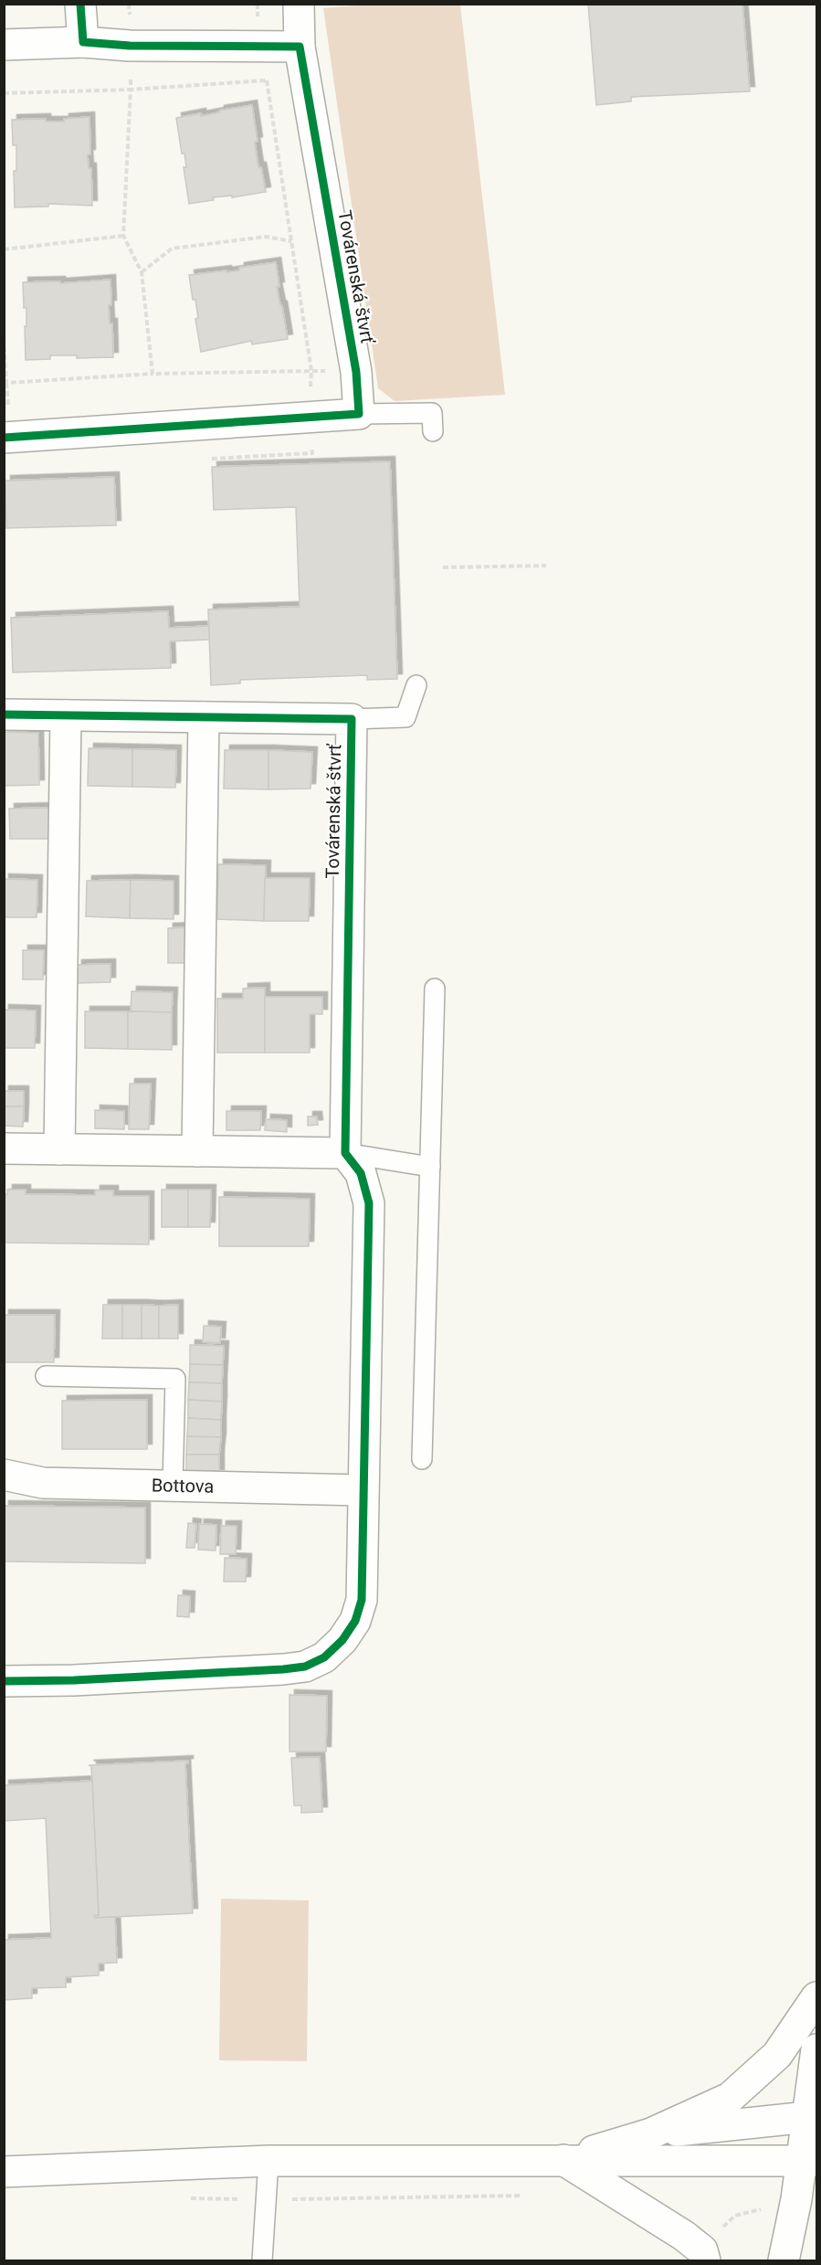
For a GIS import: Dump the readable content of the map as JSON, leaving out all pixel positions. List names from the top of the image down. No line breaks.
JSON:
{"streets":{"street":["Továrenská štvrť","Bottova"]}}
